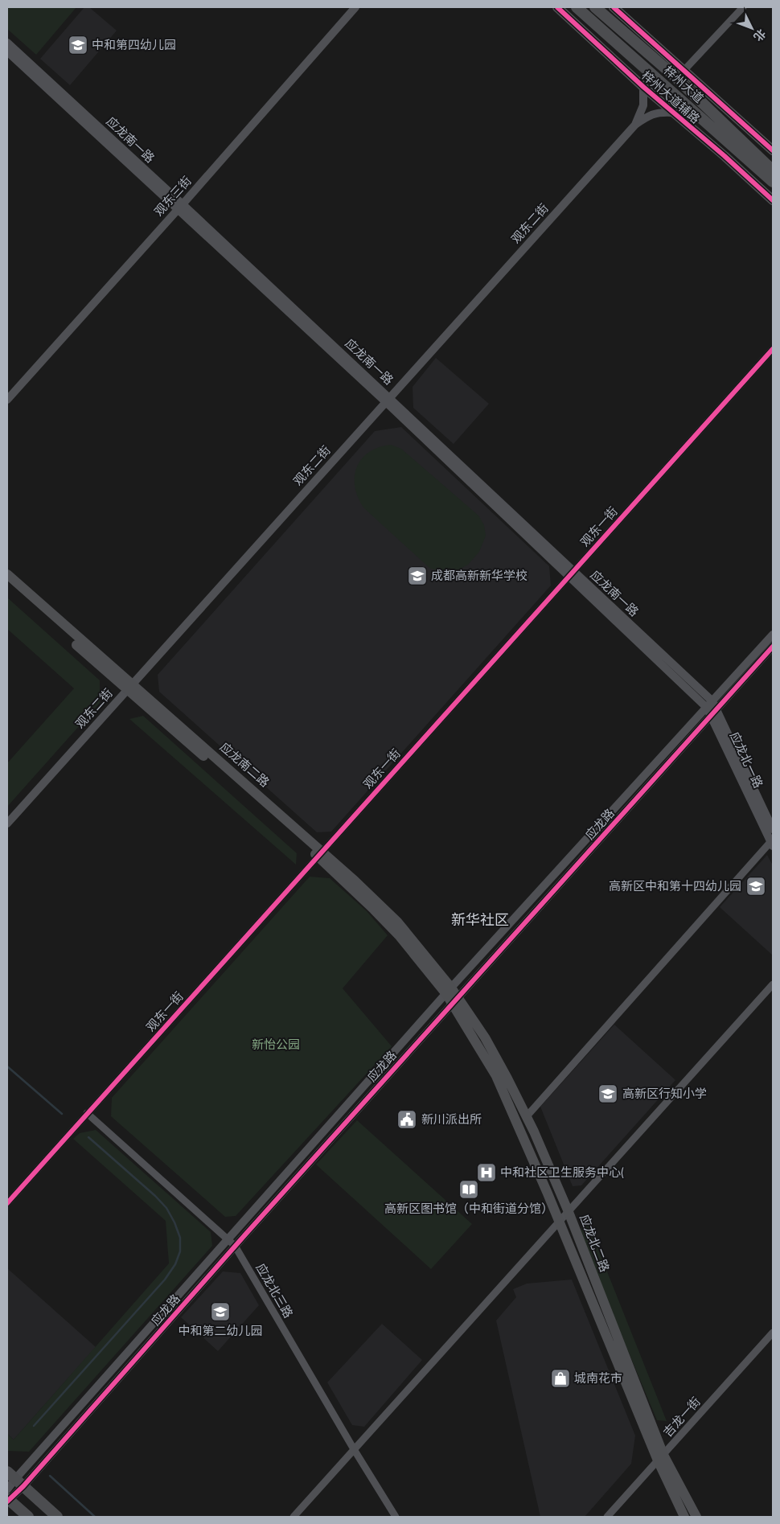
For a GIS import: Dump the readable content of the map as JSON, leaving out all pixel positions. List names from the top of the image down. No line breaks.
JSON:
{"streets":{"main road":["梓州大道","梓州大道辅路","应龙南二路","应龙北二路"],"street":["应龙南一路","观东三街","观东二街","观东一街","应龙北一路","应龙路","应龙北三路","吉龙一街"]},"crossings":[["梓州大道辅路","观东二街"],["应龙南一路","观东三街"],["应龙南一路","观东二街"],["应龙南一路","观东一街"],["应龙南一路","应龙北一路"],["应龙南一路","应龙路"],["观东二街","应龙南二路"],["观东一街","应龙南二路"],["观东一街","应龙北三路"],["应龙北一路","应龙路"],["应龙南二路","应龙路"],["应龙南二路","应龙北二路"],["应龙路","应龙北二路"],["应龙路","应龙北三路"],["应龙北二路","吉龙一街"]],"districts":["新华社区"],"parks":["新怡公园"],"places":{"school or university":["中和第四幼儿园","成都高新新华学校","高新区中和第十四幼儿园","高新区行知小学","中和第二幼儿园"],"public building":["新川派出所"],"hospital":["中和社区卫生服务中心("],"library":["高新区图书馆（中和街道分馆）"],"shop":["城南花市"]},"north":"bottom right"}
